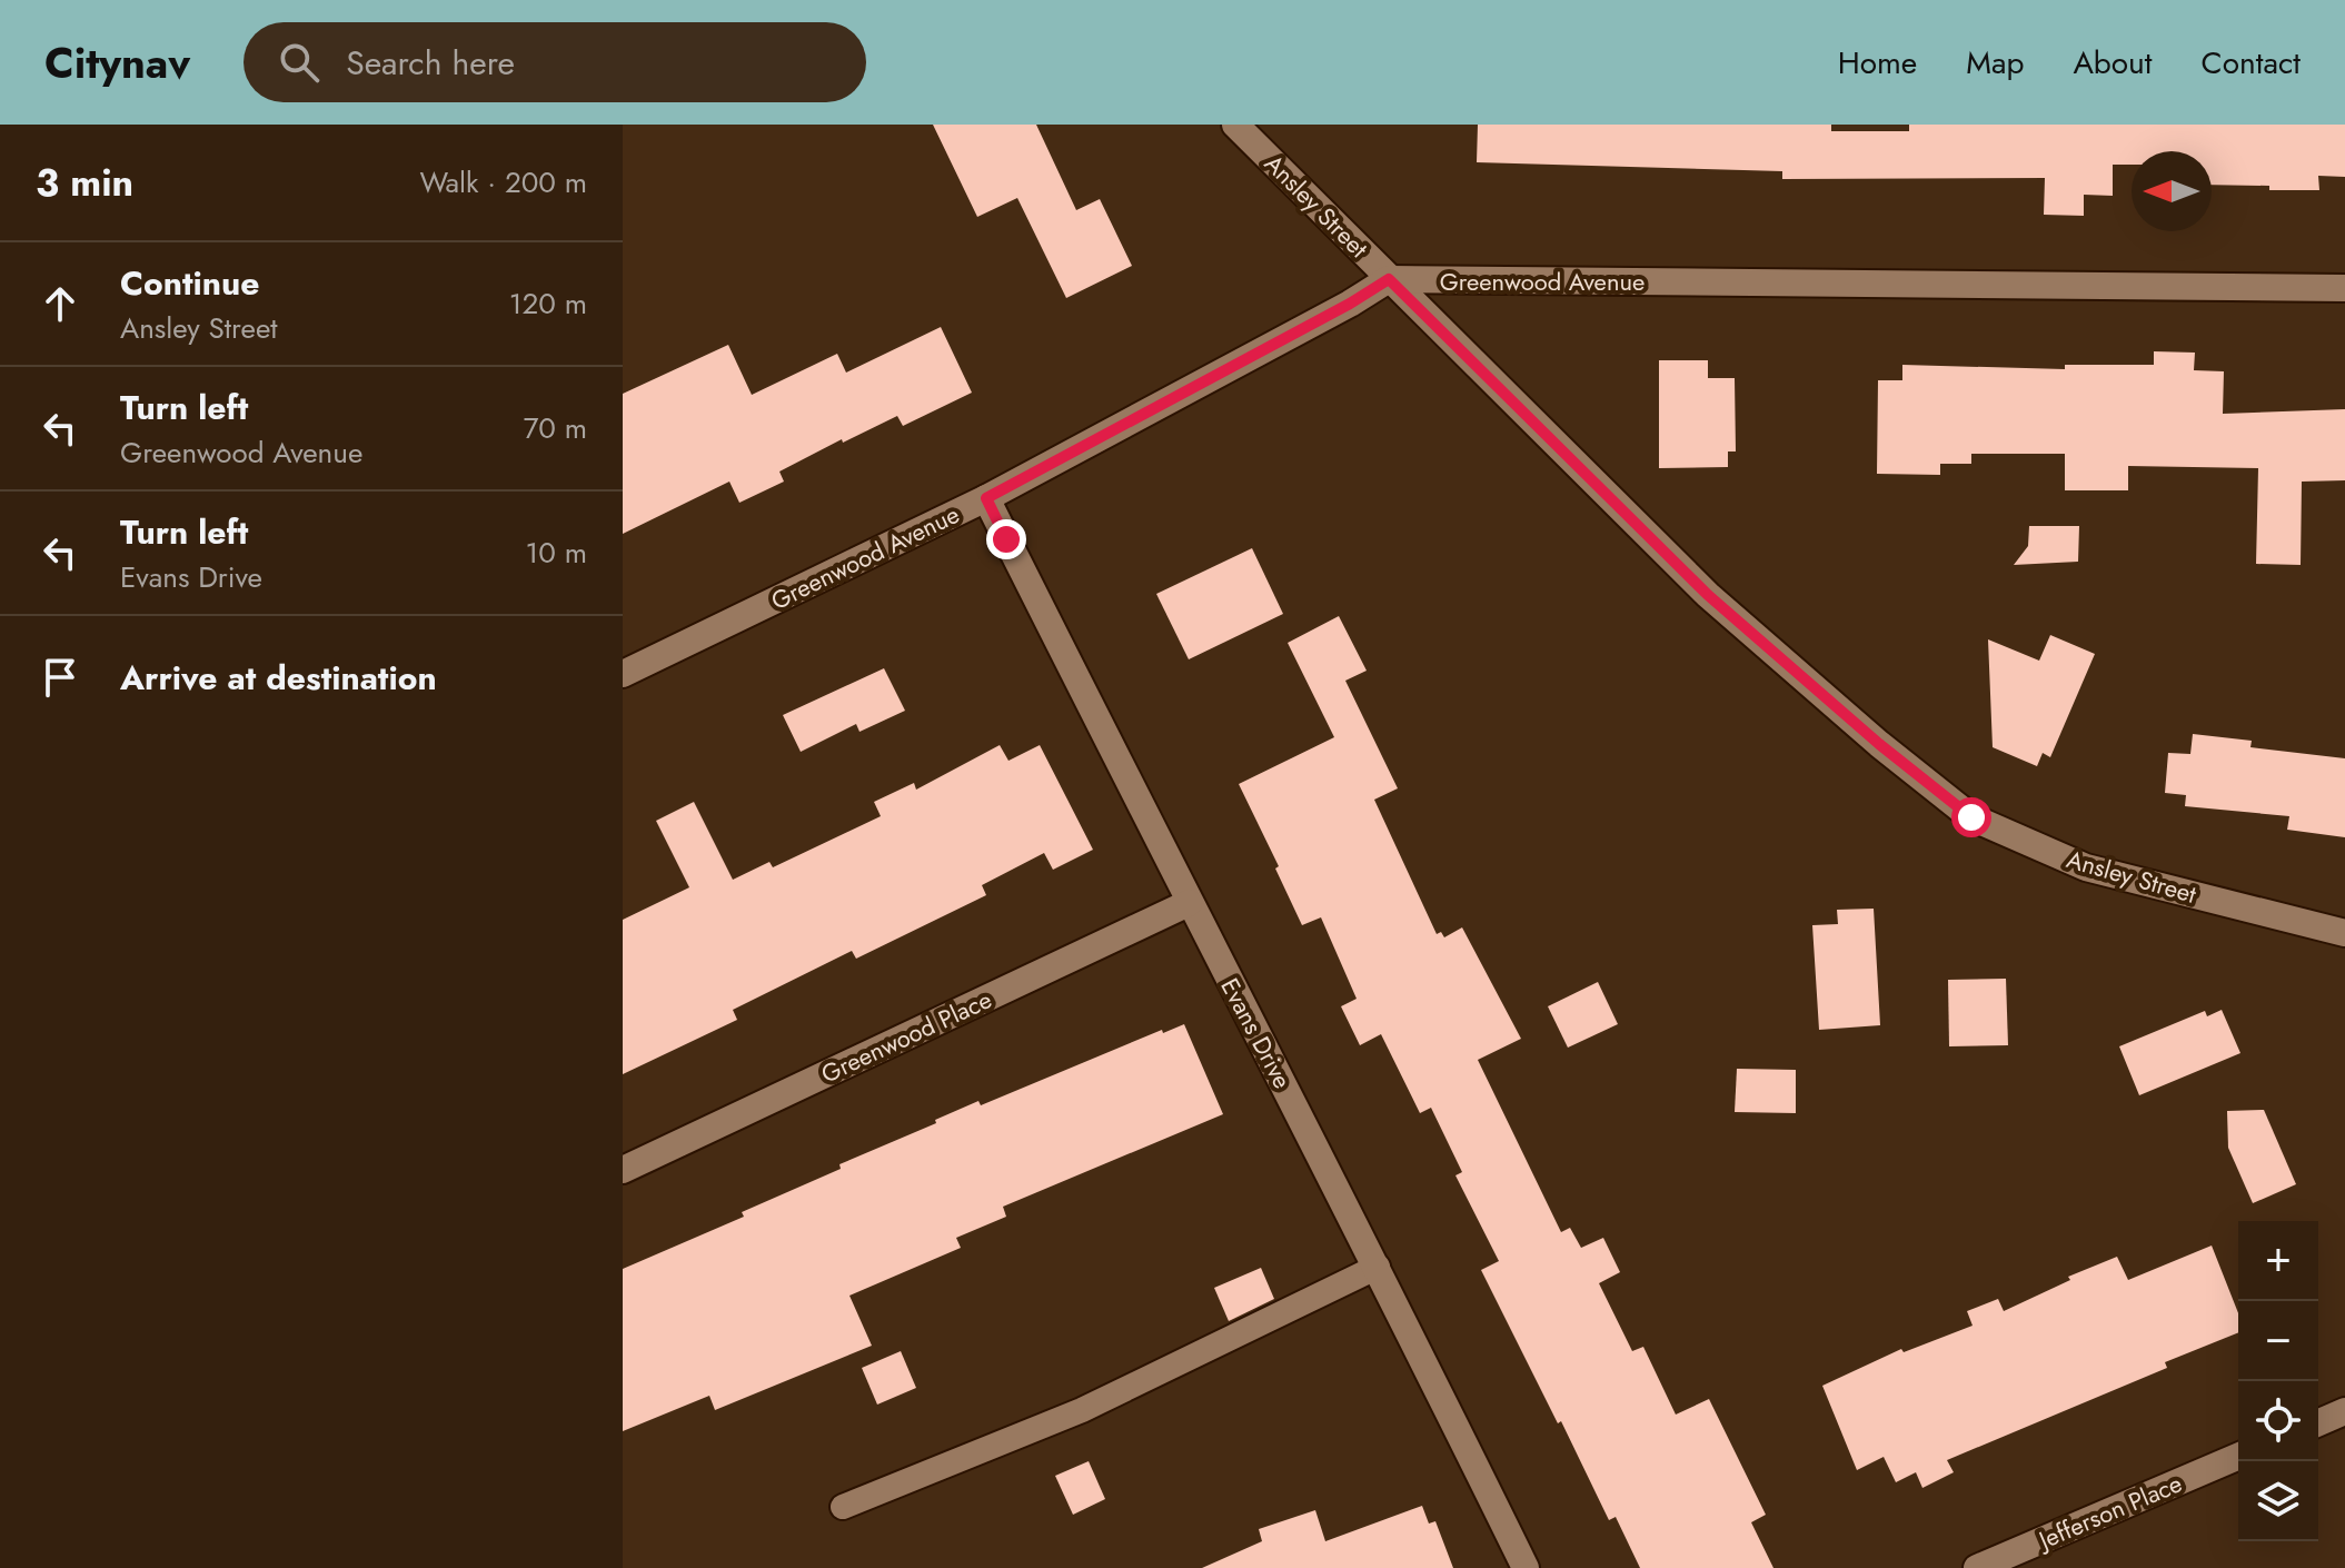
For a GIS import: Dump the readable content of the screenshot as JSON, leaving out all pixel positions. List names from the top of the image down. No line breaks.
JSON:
{"streets":{"street":["Ansley Street","Greenwood Avenue","Evans Drive","Greenwood Place","Jefferson Place"]},"crossings":[["Ansley Street","Greenwood Avenue"],["Greenwood Avenue","Evans Drive"],["Evans Drive","Greenwood Place"]],"north":"left","page":{"header":"Citynav","search":"Search here","nav":["Home","Map","About","Contact"],"heading":["3 min","Walk · 200 m"],"list":[["Continue","Ansley Street","120 m"],["Turn left","Greenwood Avenue","70 m"],["Turn left","Evans Drive","10 m"],"Arrive at destination"],"map_buttons":["+","−"]}}
